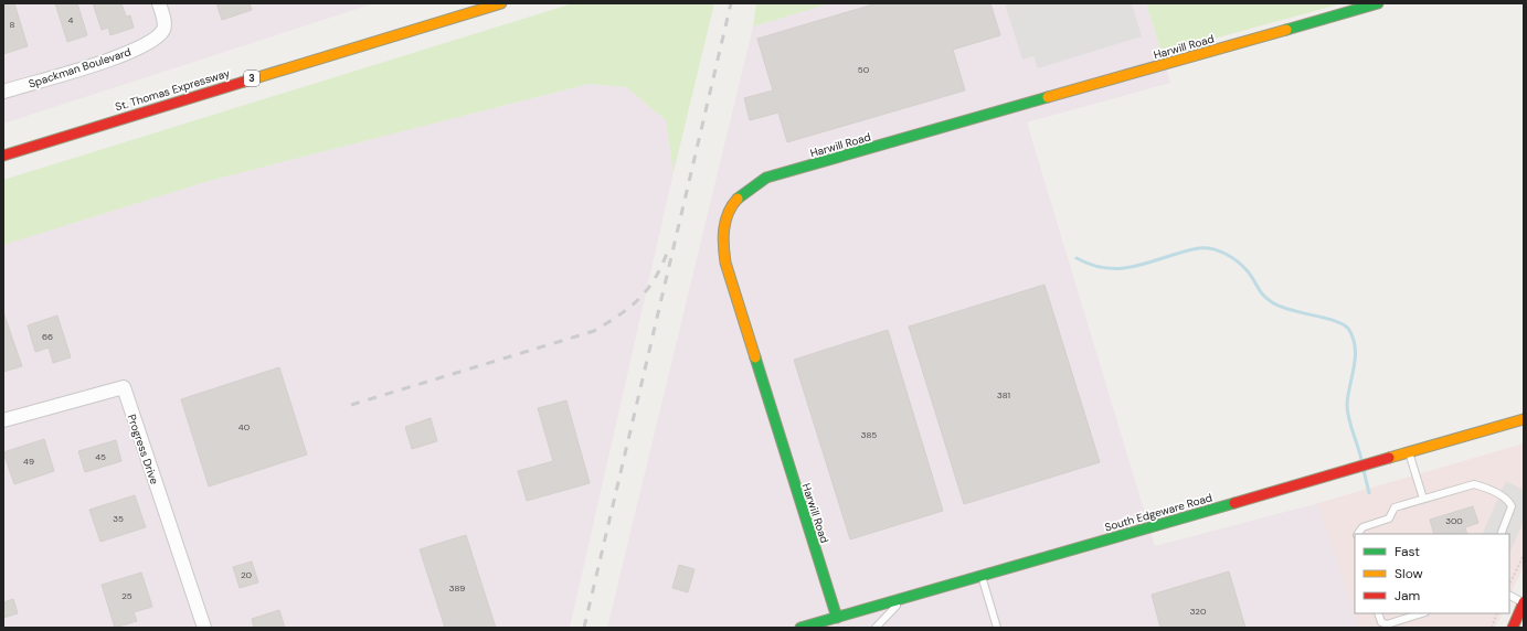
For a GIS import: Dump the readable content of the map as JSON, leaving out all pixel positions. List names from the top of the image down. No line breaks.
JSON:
{"streets":{"main road":["Harwill Road","3","St. Thomas Expressway","South Edgeware Road"],"street":["Spackman Boulevard","Progress Drive"]},"crossings":[["Harwill Road","South Edgeware Road"]],"house_numbers":["4","8","50","66","381","40","385","45","49","35","300","20","389","25","320"],"legend":["Fast","Slow","Jam"]}
